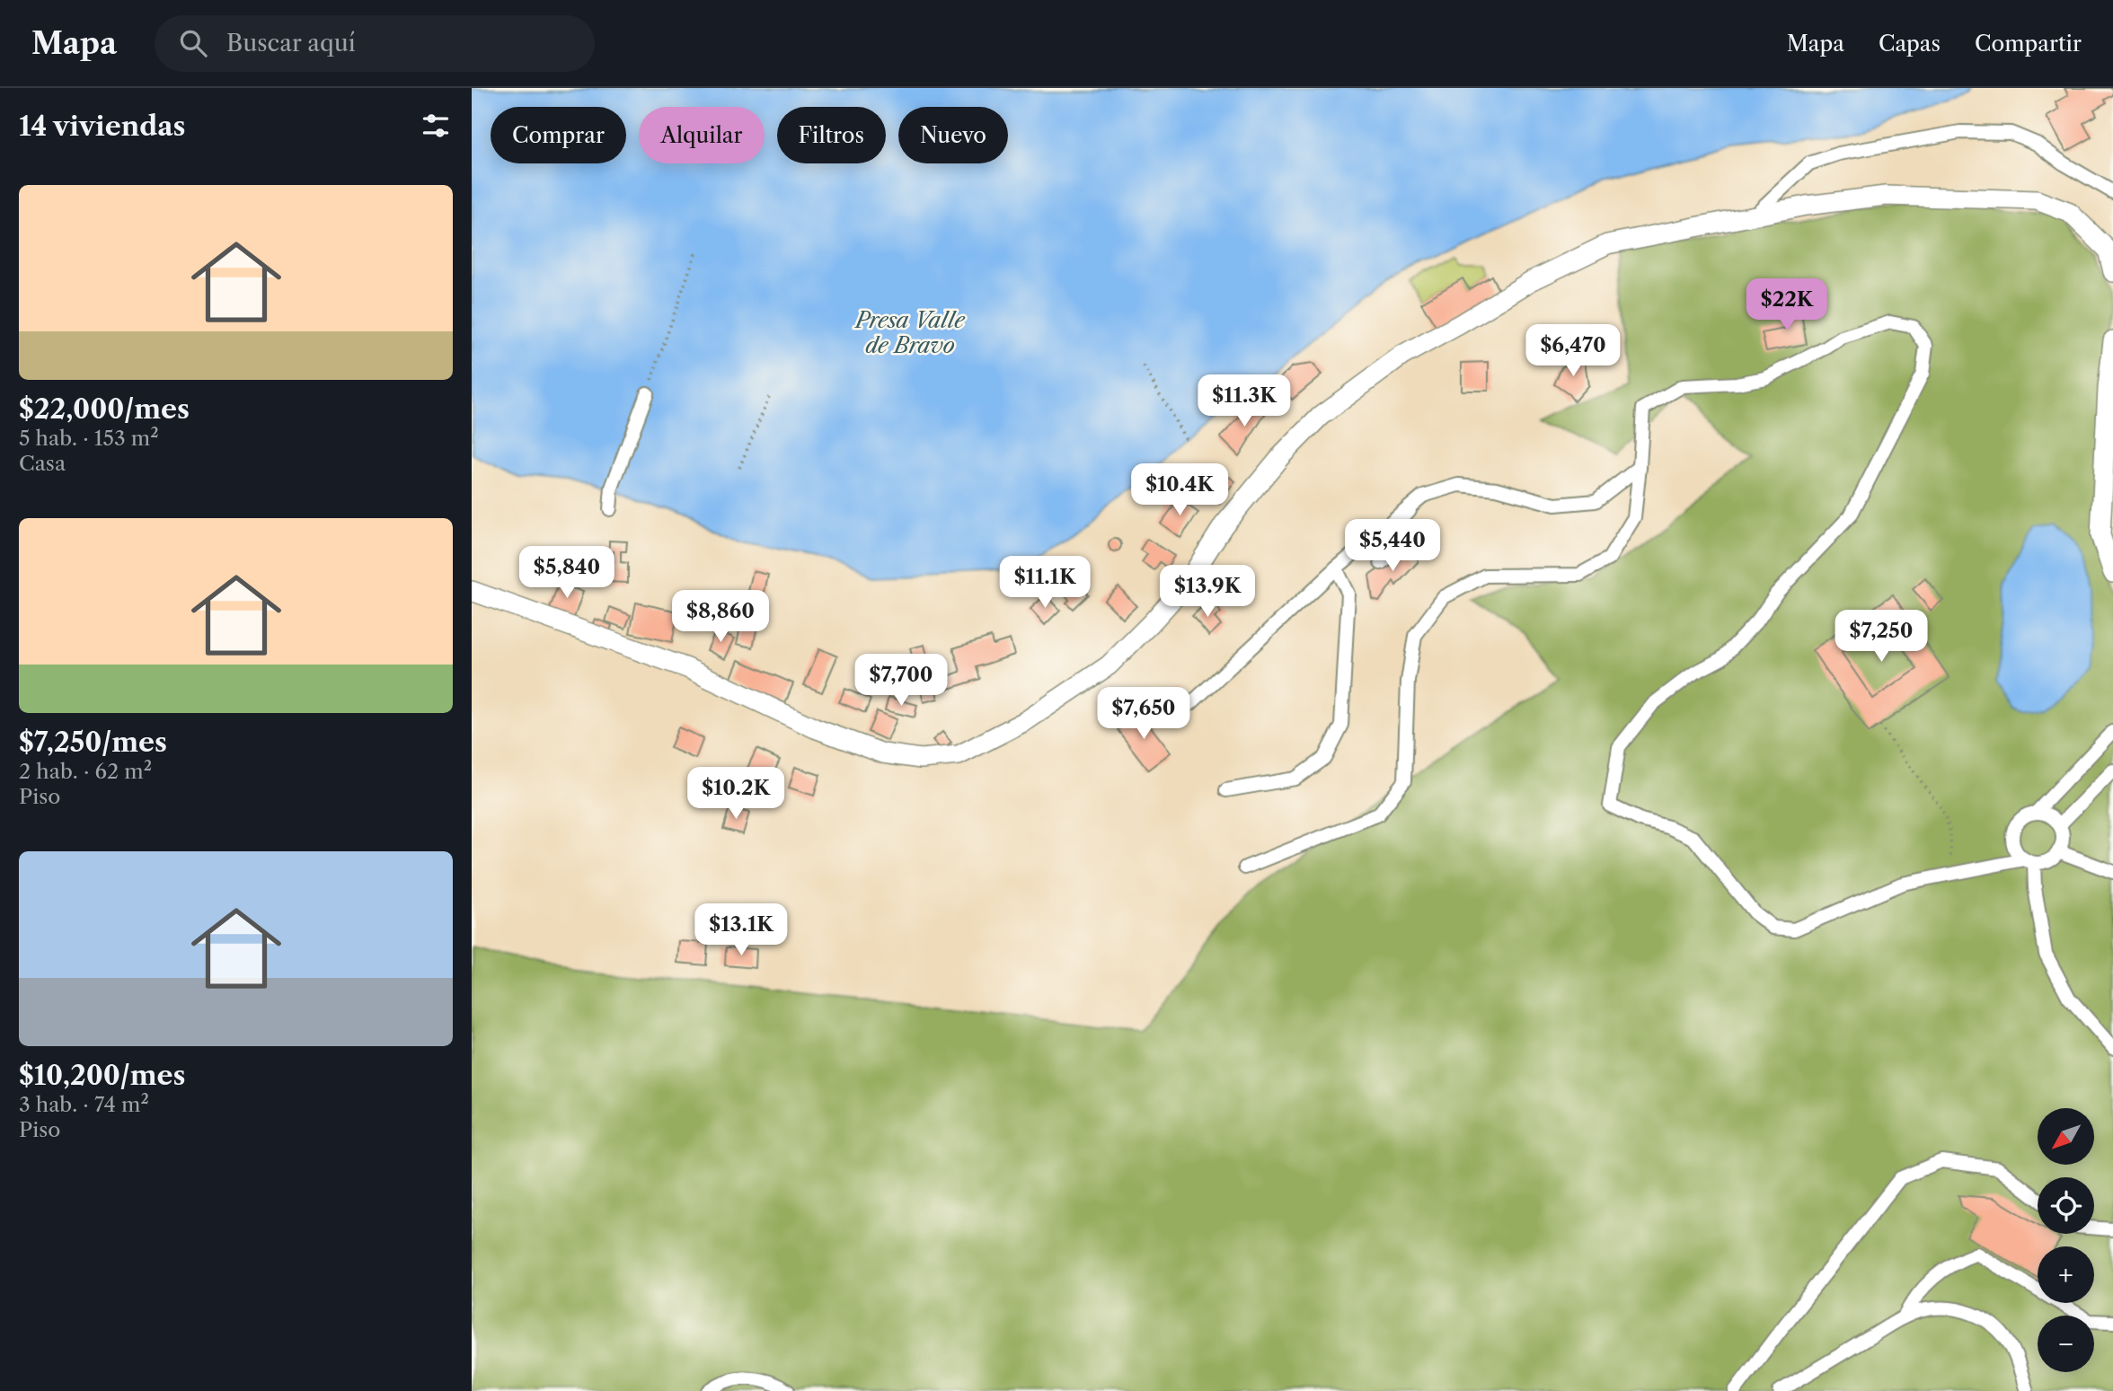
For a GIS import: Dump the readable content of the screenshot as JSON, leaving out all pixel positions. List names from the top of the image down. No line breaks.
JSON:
{"water":["Presa Valle de Bravo"],"north":"bottom left","page":{"header":"Mapa","search":"Buscar aquí","nav":["Mapa","Capas","Compartir"],"heading":"14 viviendas","chip":["Comprar","Alquilar","Filtros","Nuevo"],"list":[{"name":"$22,000/mes","note":"5 hab. · 153 m² · Casa"},{"name":"$7,250/mes","note":"2 hab. · 62 m² · Piso"},{"name":"$10,200/mes","note":"3 hab. · 74 m² · Piso"}],"price":["$22K","$6,470","$11.3K","$10.4K","$5,440","$5,840","$11.1K","$13.9K","$8,860","$7,250","$7,700","$7,650","$10.2K","$13.1K"],"map_buttons":["+","−"]}}
